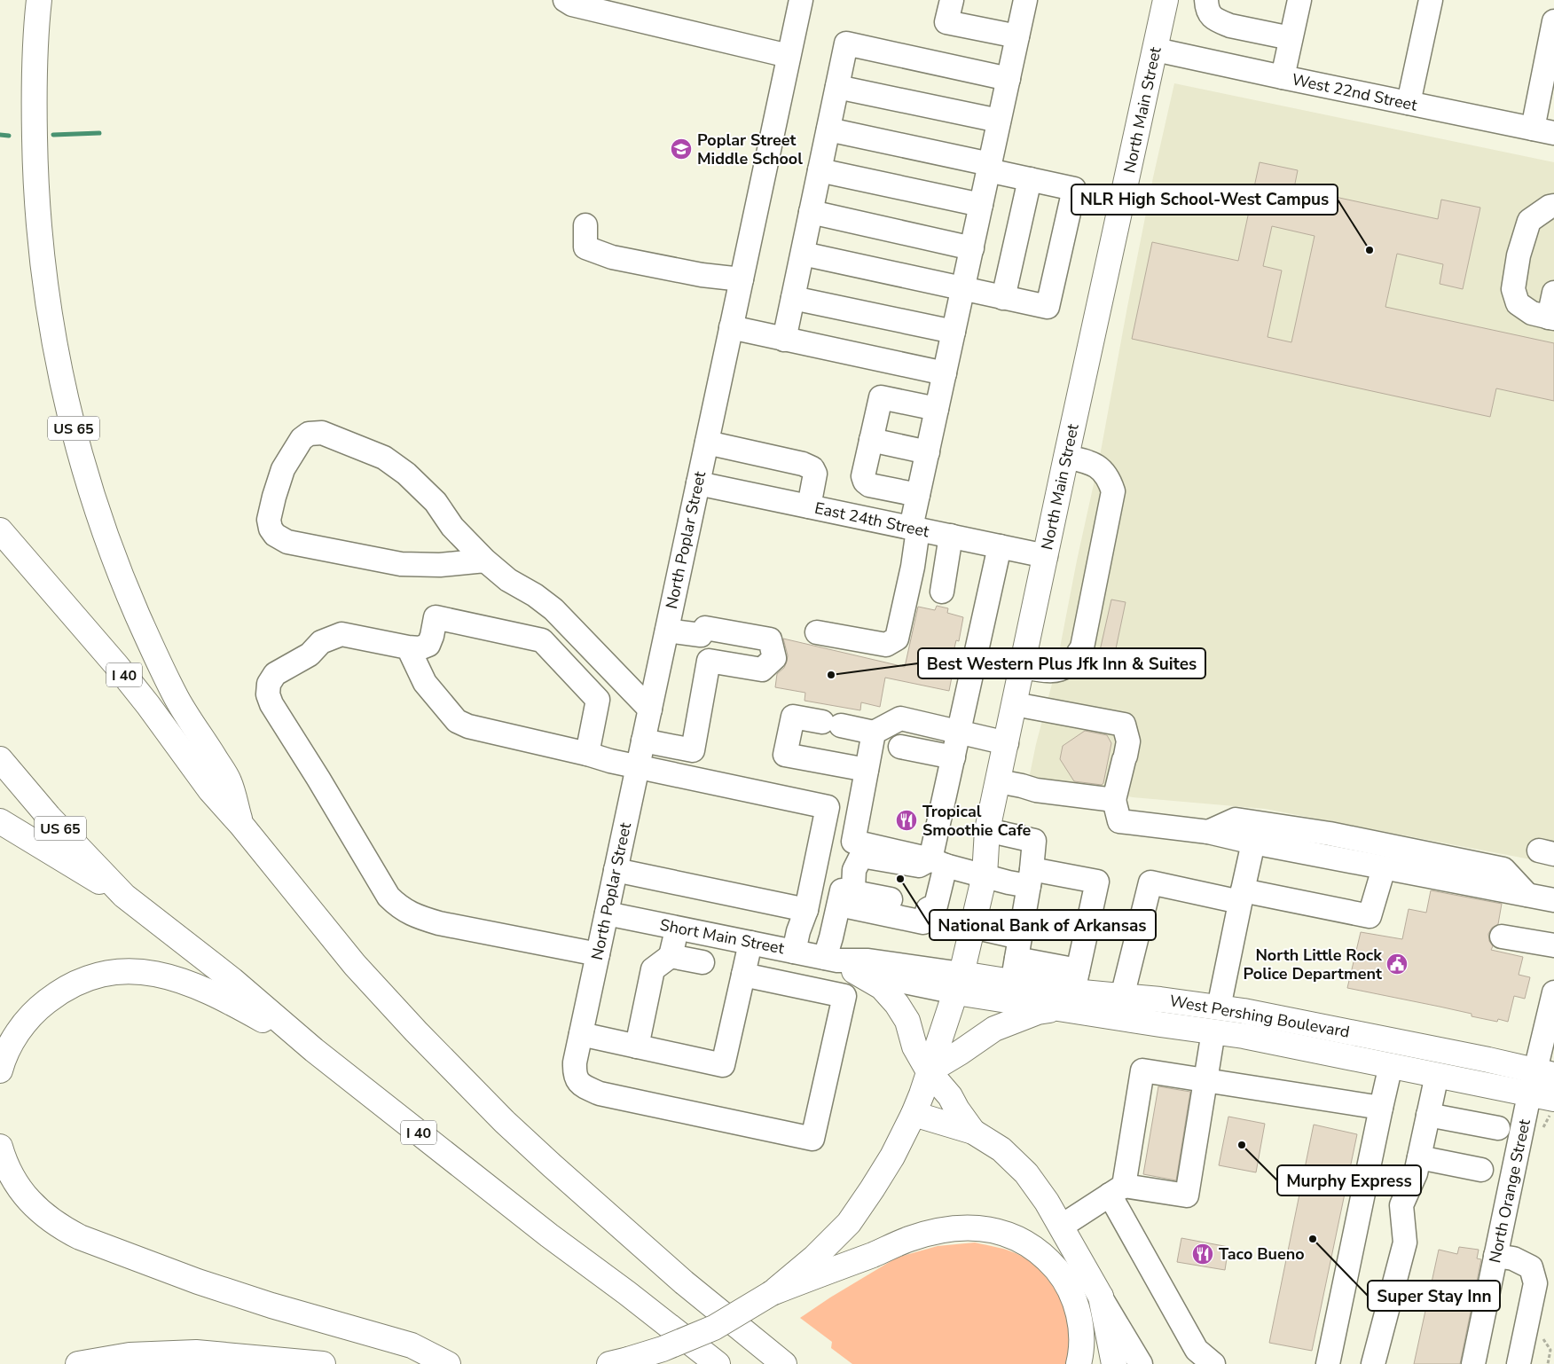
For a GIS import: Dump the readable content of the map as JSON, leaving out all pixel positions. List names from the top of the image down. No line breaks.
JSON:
{"streets":{"main road":["North Main Street","US 65","I 40","West Pershing Boulevard"],"street":["West 22nd Street","East 24th Street","North Poplar Street","Short Main Street","North Orange Street"]},"crossings":[["West 22nd Street","North Main Street"],["North Main Street","East 24th Street"],["North Main Street","Short Main Street"],["North Main Street","West Pershing Boulevard"],["US 65","I 40"],["East 24th Street","North Poplar Street"],["North Poplar Street","Short Main Street"],["Short Main Street","West Pershing Boulevard"],["West Pershing Boulevard","North Orange Street"]],"places":{"school or university":["Poplar Street Middle School"],"other":["NLR High School-West Campus","Best Western Plus Jfk Inn & Suites","National Bank of Arkansas","Murphy Express","Super Stay Inn"],"restaurant":["Tropical Smoothie Cafe","Taco Bueno"],"public building":["North Little Rock Police Department"]}}
